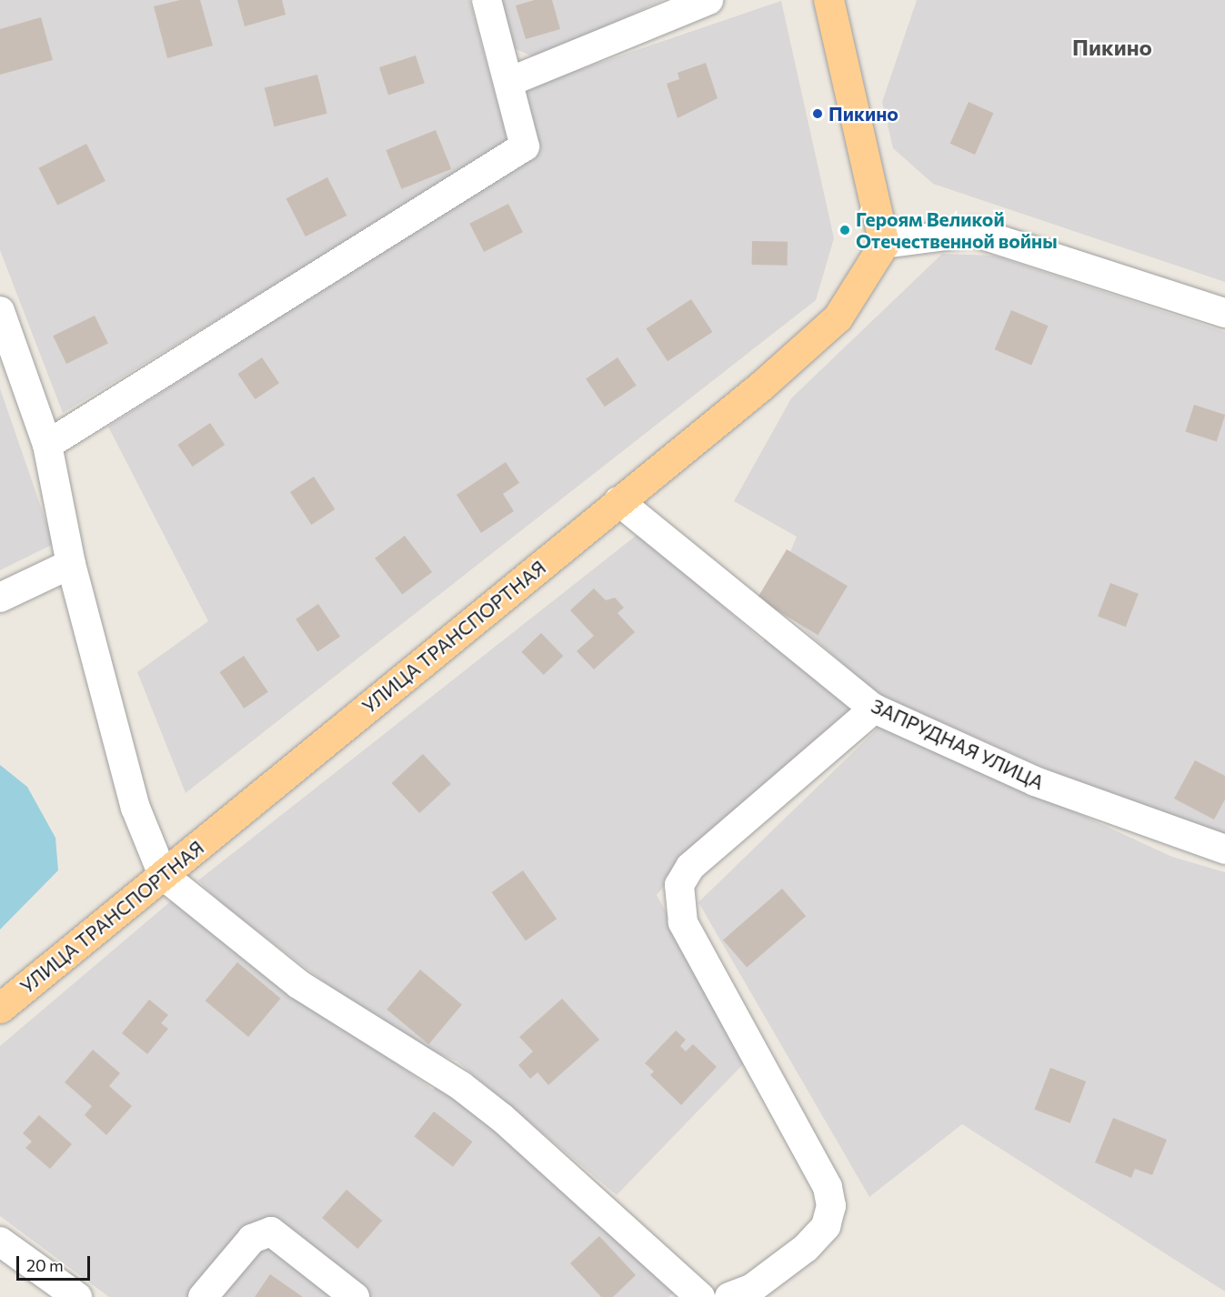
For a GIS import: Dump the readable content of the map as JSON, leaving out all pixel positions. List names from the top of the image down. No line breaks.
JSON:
{"streets":{"main road":["УЛИЦА ТРАНСПОРТНАЯ"],"street":["ЗАПРУДНАЯ УЛИЦА"]},"crossings":[["УЛИЦА ТРАНСПОРТНАЯ","ЗАПРУДНАЯ УЛИЦА"]],"districts":["Пикино"],"places":["Пикино","Героям Великой Отечественной войны"],"scale_bar":"20 m"}
